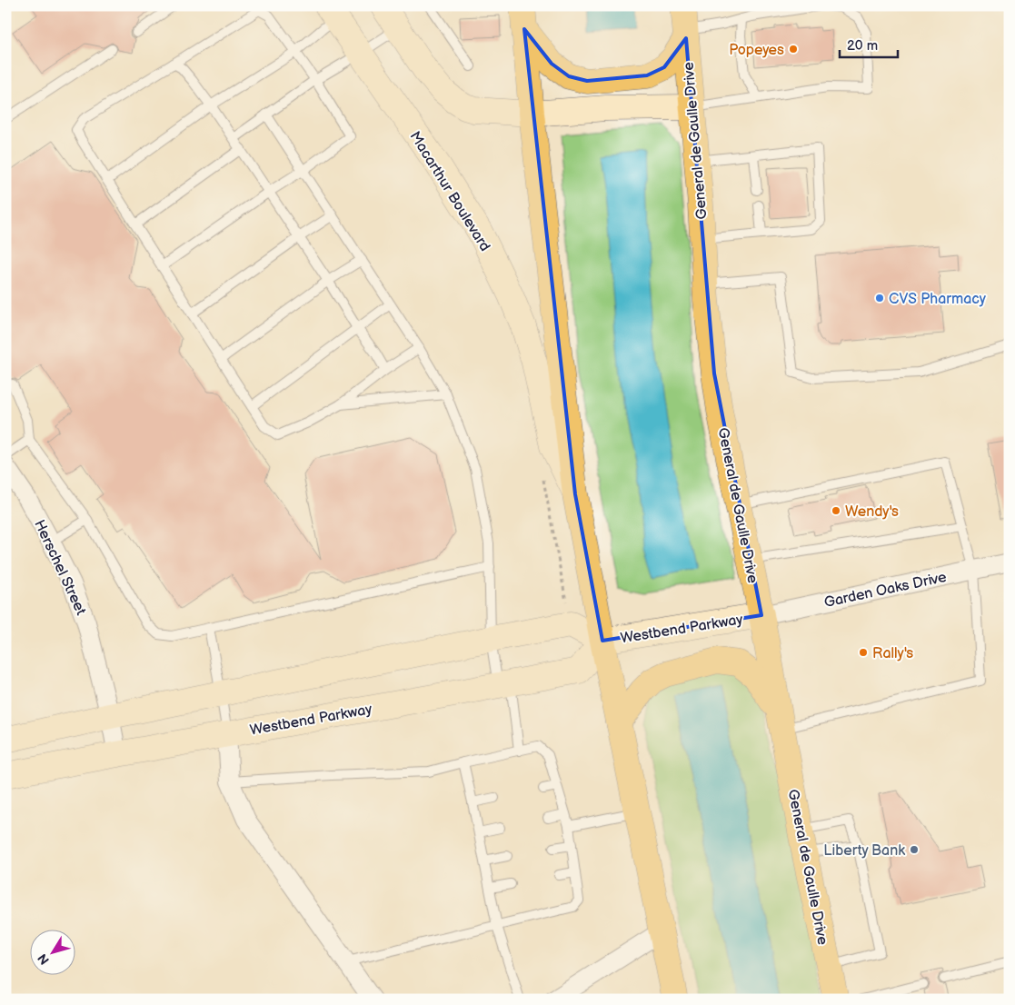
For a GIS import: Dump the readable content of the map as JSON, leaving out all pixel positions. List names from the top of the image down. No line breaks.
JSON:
{"streets":{"main road":["General de Gaulle Drive"],"street":["Macarthur Boulevard","Herschel Street","Garden Oaks Drive","Westbend Parkway"]},"crossings":[["General de Gaulle Drive","Garden Oaks Drive"],["General de Gaulle Drive","Westbend Parkway"],["Herschel Street","Westbend Parkway"],["Garden Oaks Drive","Westbend Parkway"]],"places":["Popeyes","CVS Pharmacy","Wendy's","Rally's","Liberty Bank"],"scale_bar":"20 m","north":"bottom left"}
